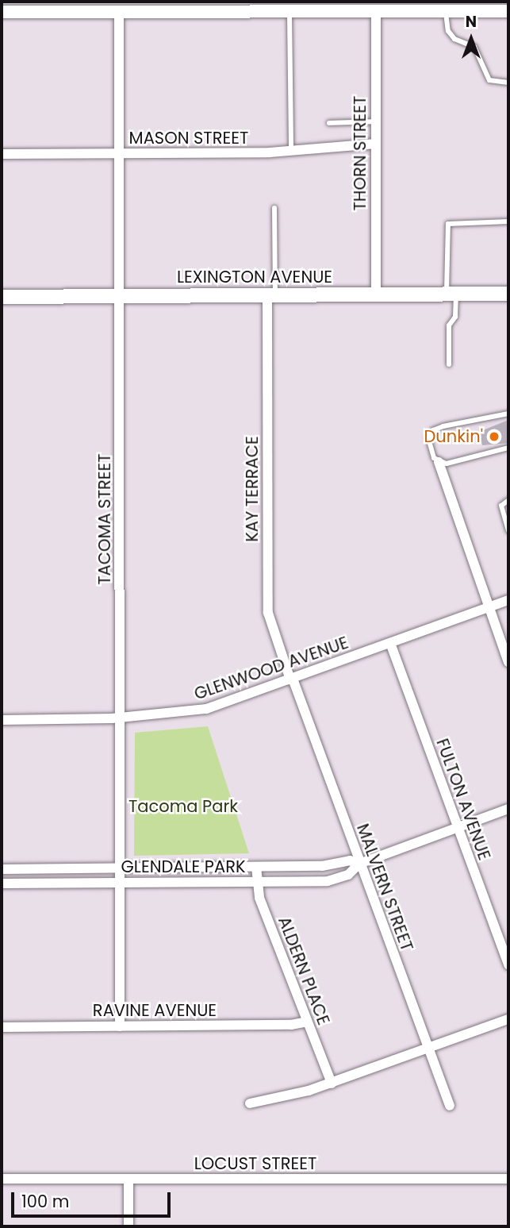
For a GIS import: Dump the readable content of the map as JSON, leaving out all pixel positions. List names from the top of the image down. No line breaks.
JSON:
{"streets":{"main road":["LEXINGTON AVENUE"],"street":["MASON STREET","THORN STREET","KAY TERRACE","TACOMA STREET","GLENWOOD AVENUE","FULTON AVENUE","GLENDALE PARK","MALVERN STREET","ALDERN PLACE","RAVINE AVENUE","LOCUST STREET"]},"crossings":[["MASON STREET","THORN STREET"],["MASON STREET","TACOMA STREET"],["THORN STREET","LEXINGTON AVENUE"],["LEXINGTON AVENUE","KAY TERRACE"],["LEXINGTON AVENUE","TACOMA STREET"],["KAY TERRACE","GLENWOOD AVENUE"],["KAY TERRACE","MALVERN STREET"],["TACOMA STREET","GLENWOOD AVENUE"],["TACOMA STREET","GLENDALE PARK"],["TACOMA STREET","RAVINE AVENUE"],["GLENWOOD AVENUE","FULTON AVENUE"],["GLENWOOD AVENUE","MALVERN STREET"],["FULTON AVENUE","GLENDALE PARK"],["GLENDALE PARK","MALVERN STREET"],["GLENDALE PARK","ALDERN PLACE"],["ALDERN PLACE","RAVINE AVENUE"]],"parks":["Tacoma Park"],"places":["Dunkin'"],"scale_bar":"100 m","north":"top"}
